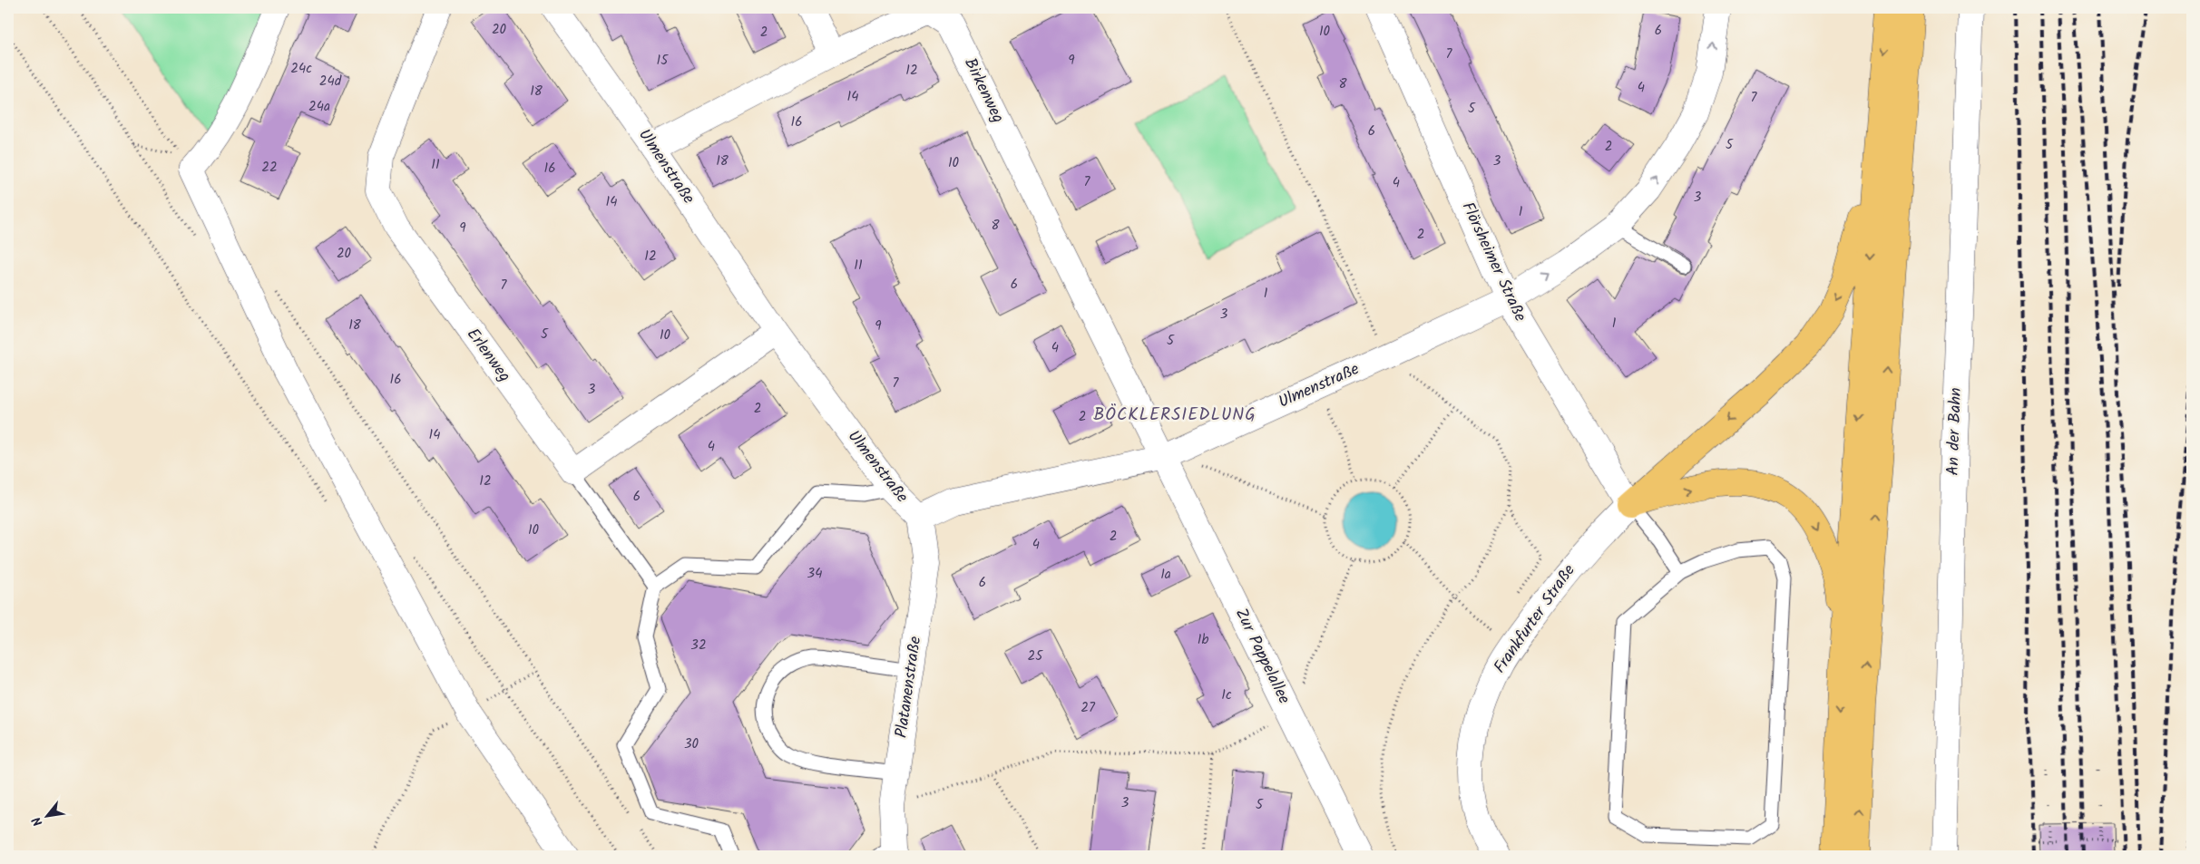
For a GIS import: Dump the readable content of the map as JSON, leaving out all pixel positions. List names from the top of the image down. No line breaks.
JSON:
{"streets":{"street":["Birkenweg","Ulmenstraße","Flörsheimer Straße","Erlenweg","An der Bahn","Frankfurter Straße","Zur Pappelallee","Platanenstraße"]},"crossings":[["Birkenweg","Ulmenstraße"],["Birkenweg","Zur Pappelallee"],["Ulmenstraße","Flörsheimer Straße"],["Ulmenstraße","Zur Pappelallee"],["Ulmenstraße","Platanenstraße"],["Flörsheimer Straße","Frankfurter Straße"]],"districts":["BÖCKLERSIEDLUNG"],"house_numbers":["20","6","10","2","7","15","9","24c","12","24d","8","4","18","14","7","24a","5","16","6","5","2","18","3","10","11","22","16","7","4","3","14","1","8","9","2","20","12","11","6","7","1","3","1","18","9","5","10","5","4","16","7","3","2","2","14","4","12","6","10","2","4","34","1a","6","1b","32","25","1c","27","30","3","5"],"north":"bottom left"}
